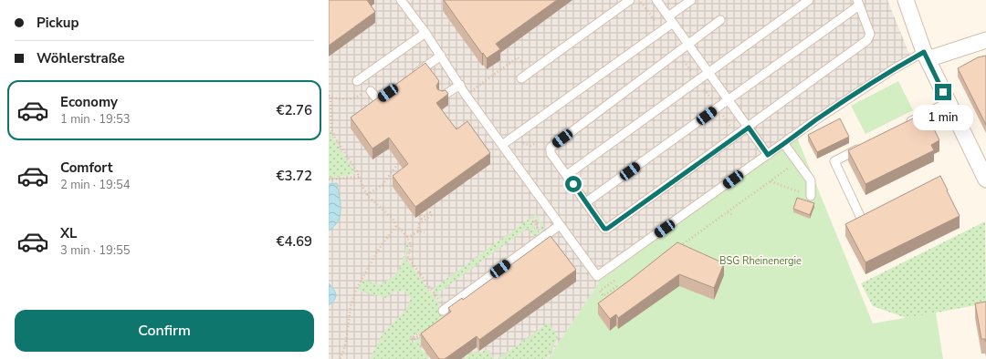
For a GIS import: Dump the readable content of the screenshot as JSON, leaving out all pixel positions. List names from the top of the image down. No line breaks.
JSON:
{"parks":["BSG Rheinenergie"],"page":{"banner":["Pickup","Wöhlerstraße"],"list":[{"name":"Economy","note":"1 min · 19:53","value":"€2.76"},{"name":"Comfort","note":"2 min · 19:54","value":"€3.72"},{"name":"XL","note":"3 min · 19:55","value":"€4.69"}],"bubble":"1 min","buttons":"Confirm"}}
